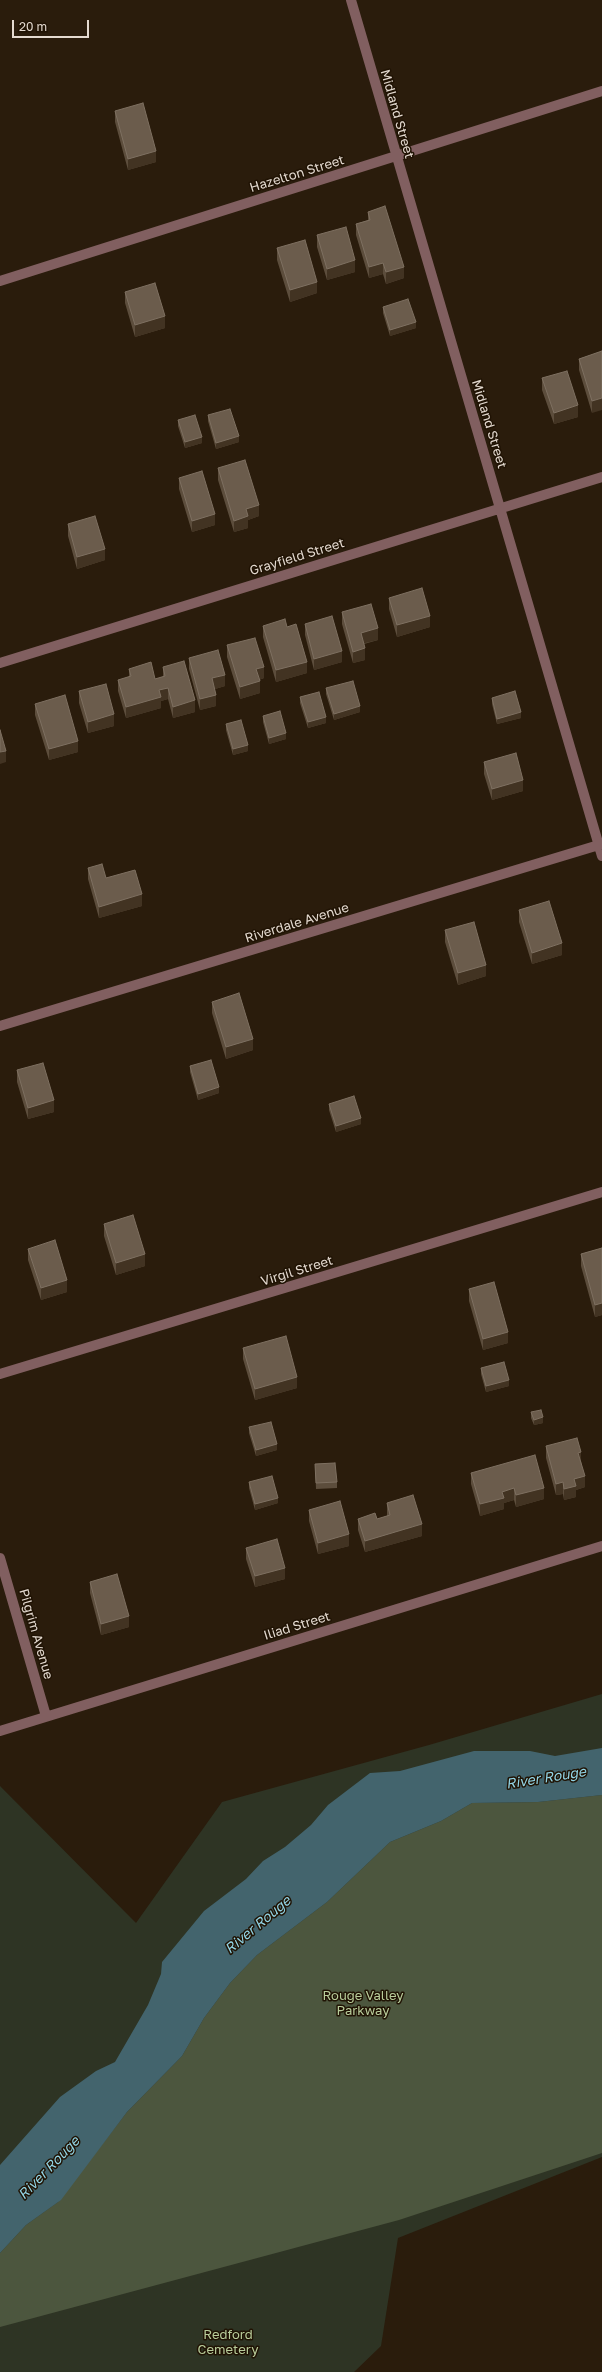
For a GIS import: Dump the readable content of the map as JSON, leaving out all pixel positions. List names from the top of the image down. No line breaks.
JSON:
{"streets":{"street":["Midland Street","Hazelton Street","Grayfield Street","Riverdale Avenue","Virgil Street","Iliad Street","Pilgrim Avenue"]},"crossings":[["Midland Street","Hazelton Street"],["Midland Street","Grayfield Street"],["Midland Street","Riverdale Avenue"],["Iliad Street","Pilgrim Avenue"]],"water":["River Rouge"],"parks":["Rouge Valley Parkway","Redford Cemetery"],"scale_bar":"20 m"}
